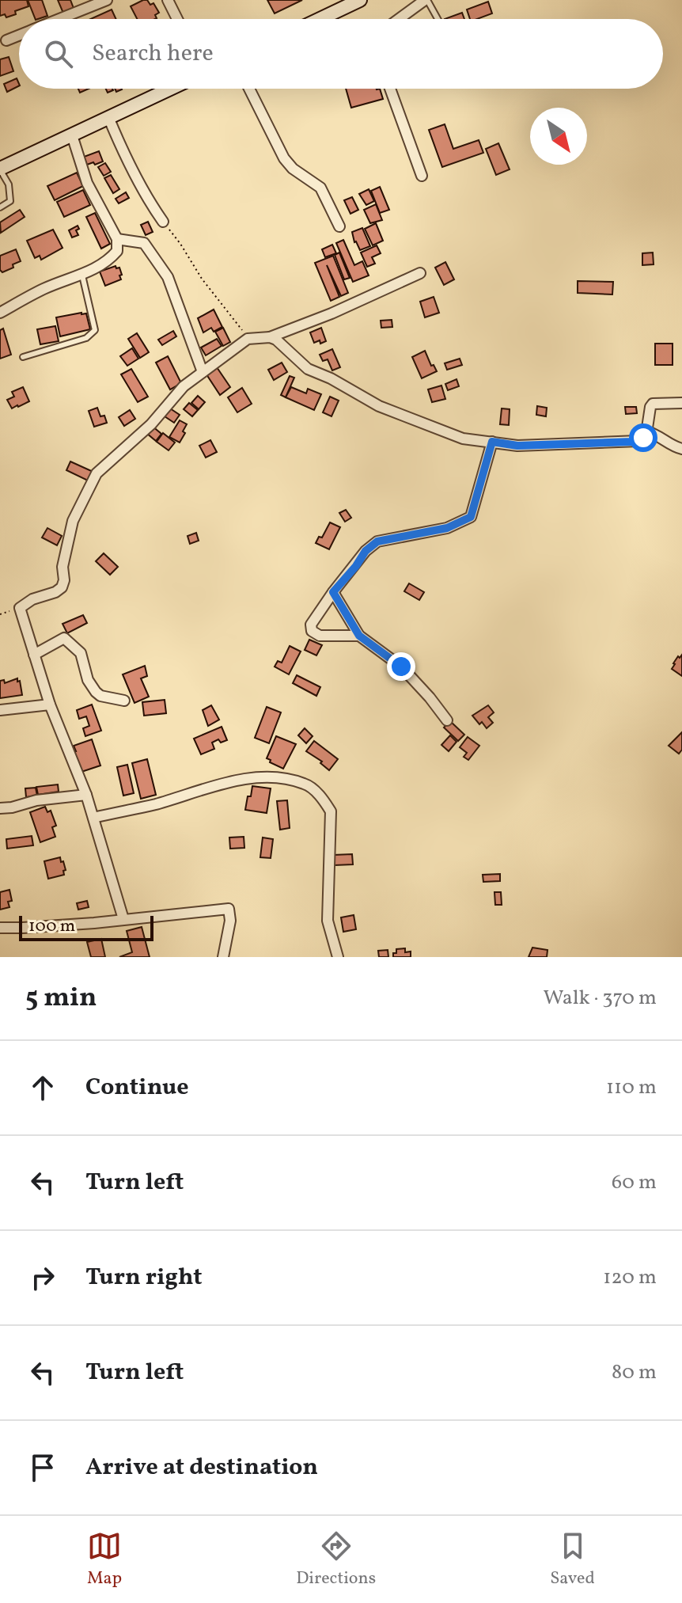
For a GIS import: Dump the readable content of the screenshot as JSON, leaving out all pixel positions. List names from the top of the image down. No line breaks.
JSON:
{"scale_bar":"100 m","north":"bottom right","page":{"search":"Search here","scale":"100 m","heading":["5 min","Walk · 370 m"],"list":[["Continue","110 m"],["Turn left","60 m"],["Turn right","120 m"],["Turn left","80 m"],"Arrive at destination"],"nav":["Map","Directions","Saved"]}}
